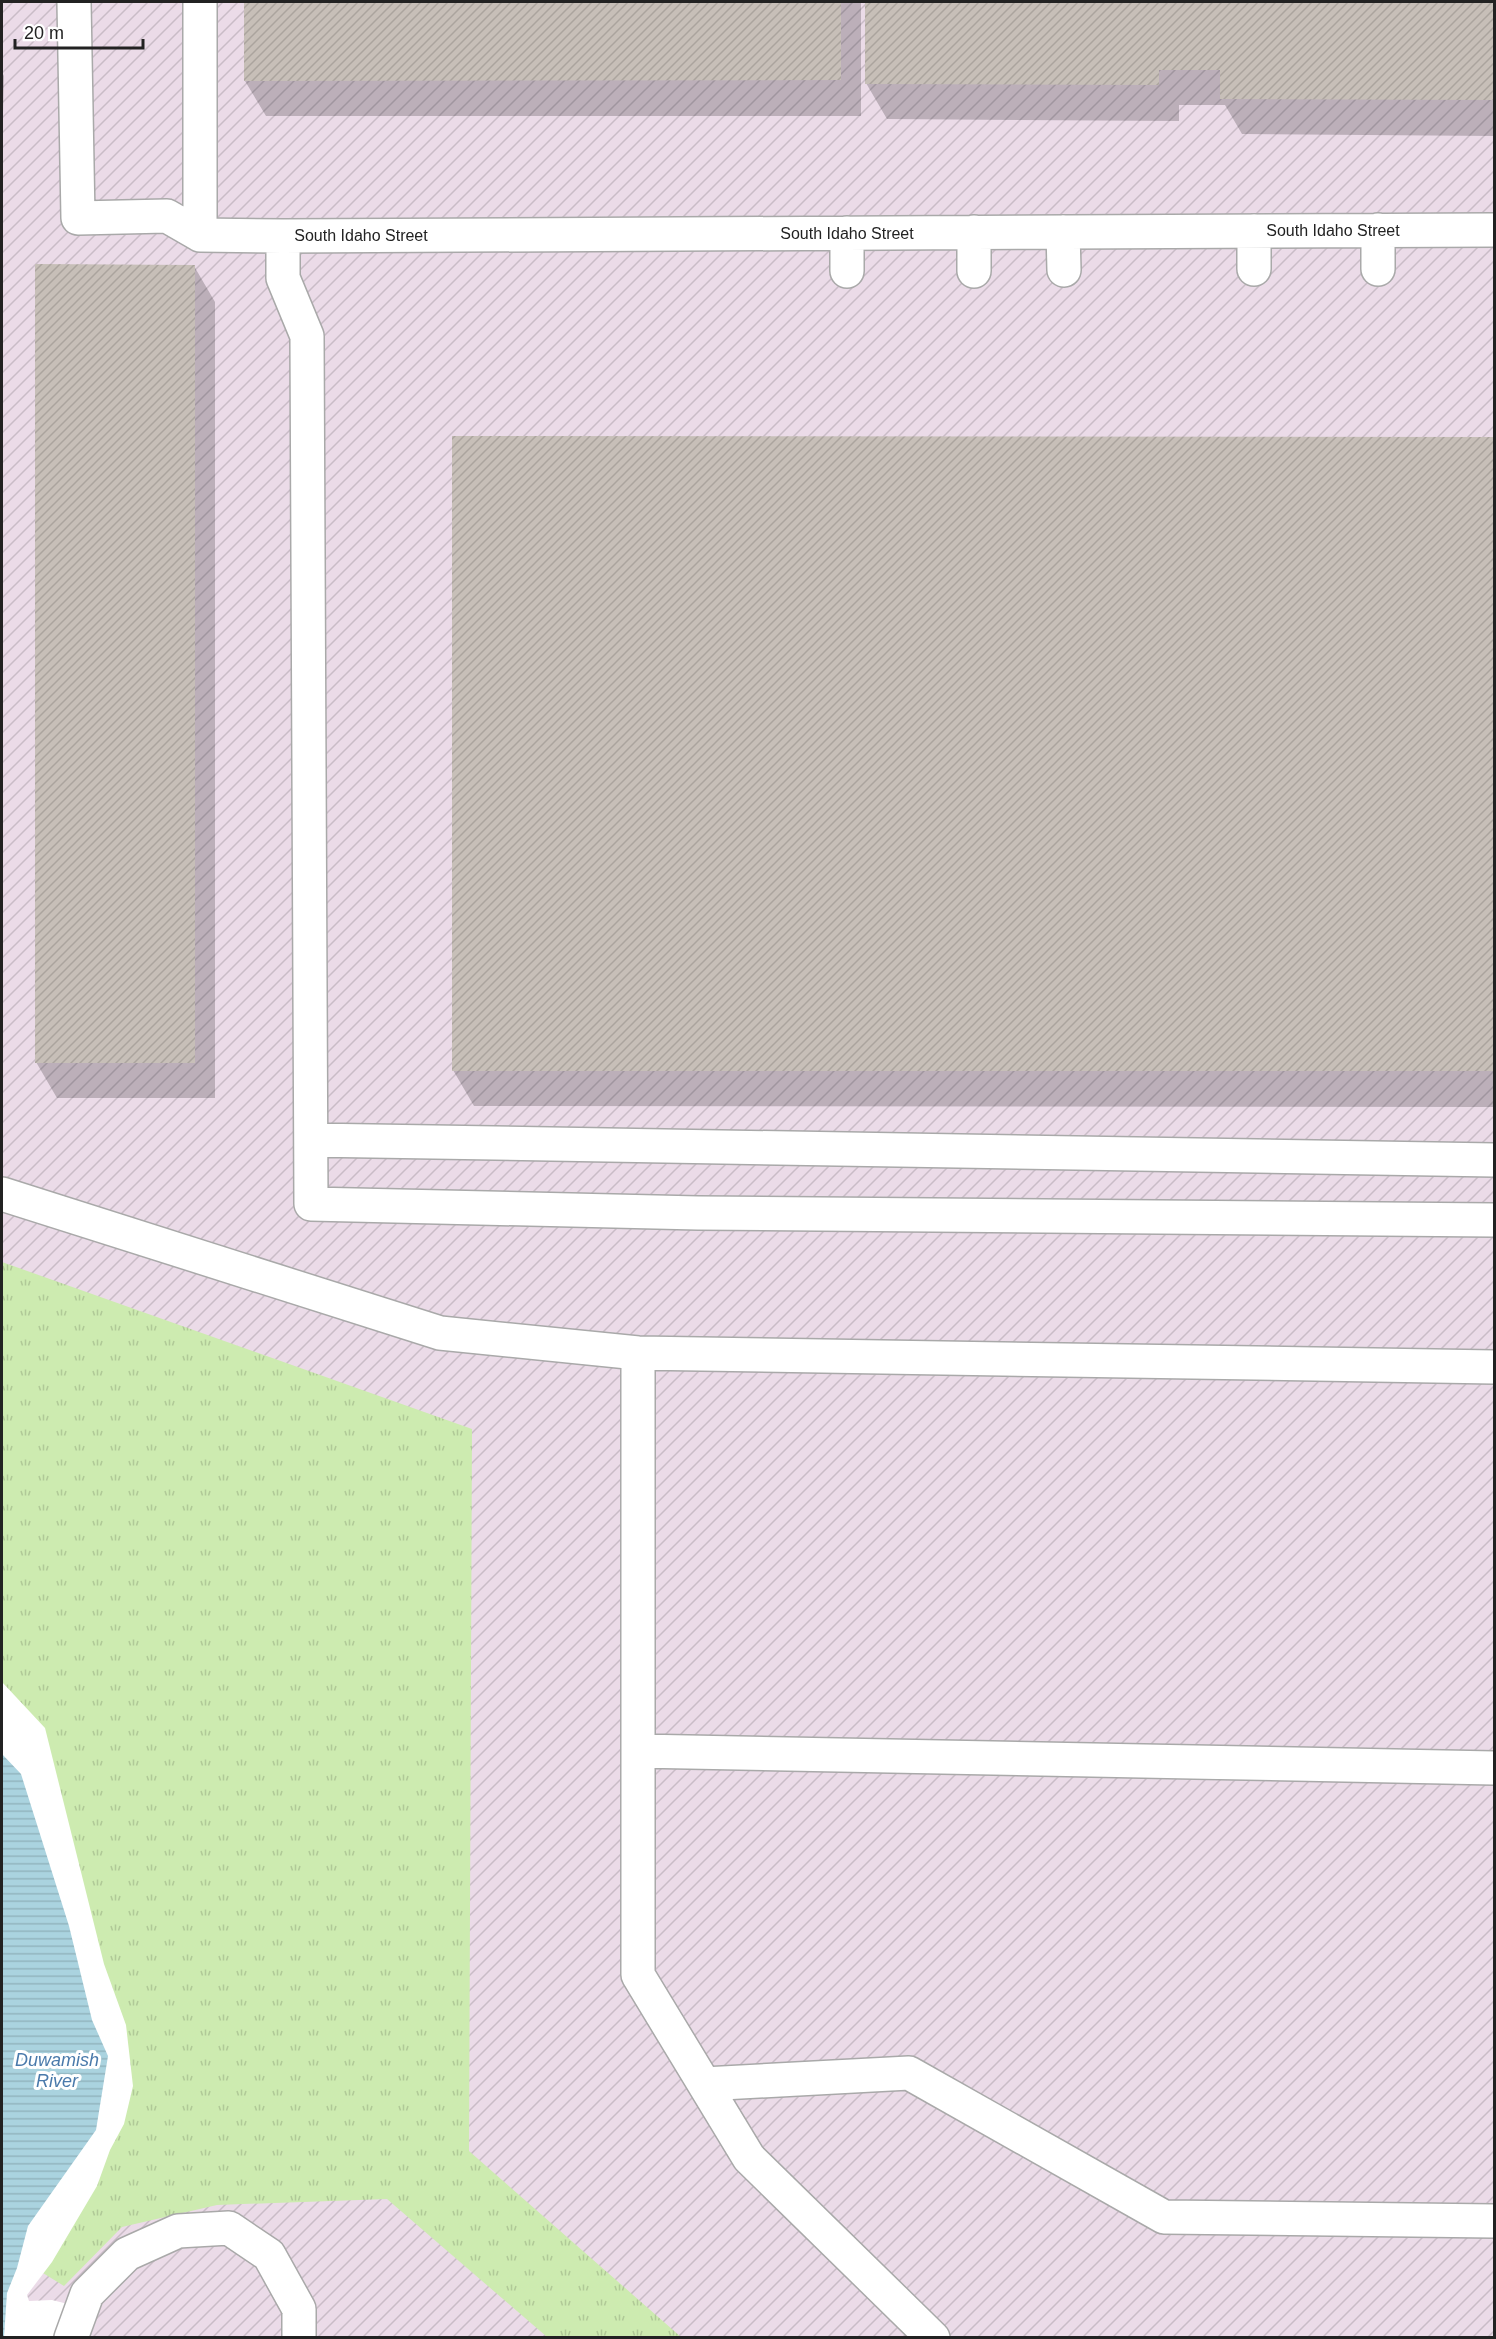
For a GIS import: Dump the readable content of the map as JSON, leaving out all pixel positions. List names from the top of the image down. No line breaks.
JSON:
{"streets":{"street":["South Idaho Street"]},"water":["Duwamish River"],"scale_bar":"20 m"}
